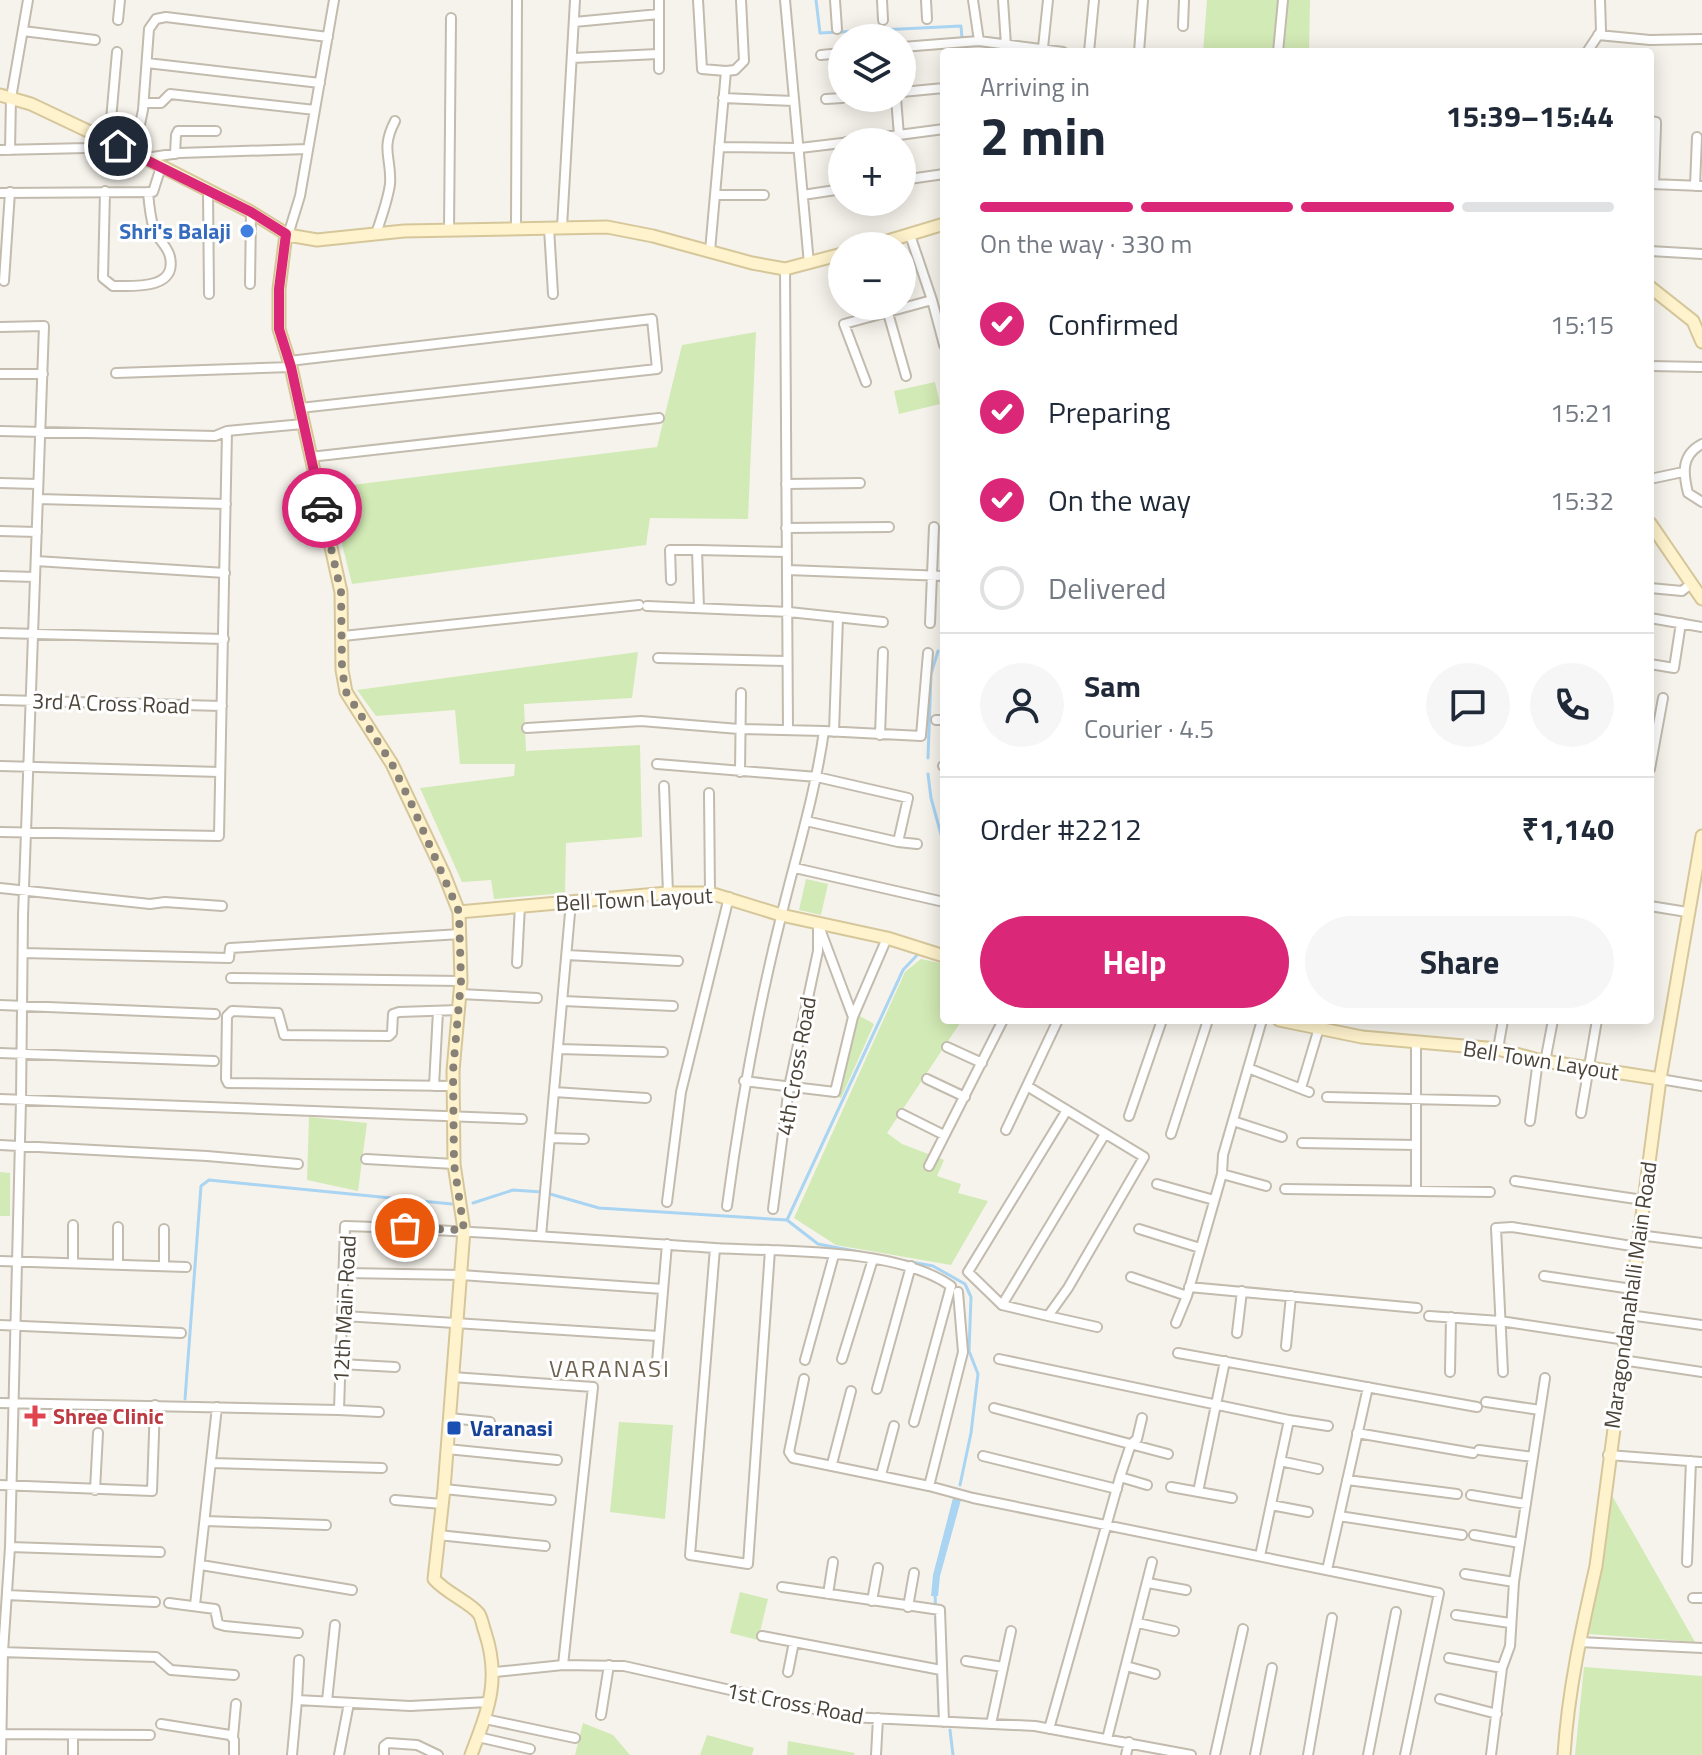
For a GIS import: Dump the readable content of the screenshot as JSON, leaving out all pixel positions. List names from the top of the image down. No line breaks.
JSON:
{"streets":{"street":["3rd A Cross Road","Bell Town Layout","4th Cross Road","Maragondanahalli Main Road","12th Main Road","1st Cross Road"]},"crossings":[["Bell Town Layout","4th Cross Road"],["Bell Town Layout","Maragondanahalli Main Road"]],"districts":["VARANASI"],"places":{"other":["Shri's Balaji"],"health":["Shree Clinic"],"transit":["Varanasi"]},"page":{"map_buttons":["+","−"],"heading":["2 min","Arriving in","15:39–15:44"],"panel":["Sam","Courier · 4.5","Order #2212","₹1,140"],"bar":"On the way · 330 m","list":[["Confirmed","15:15"],["Preparing","15:21"],["On the way","15:32"],"Delivered"],"buttons":["Help","Share"]}}
